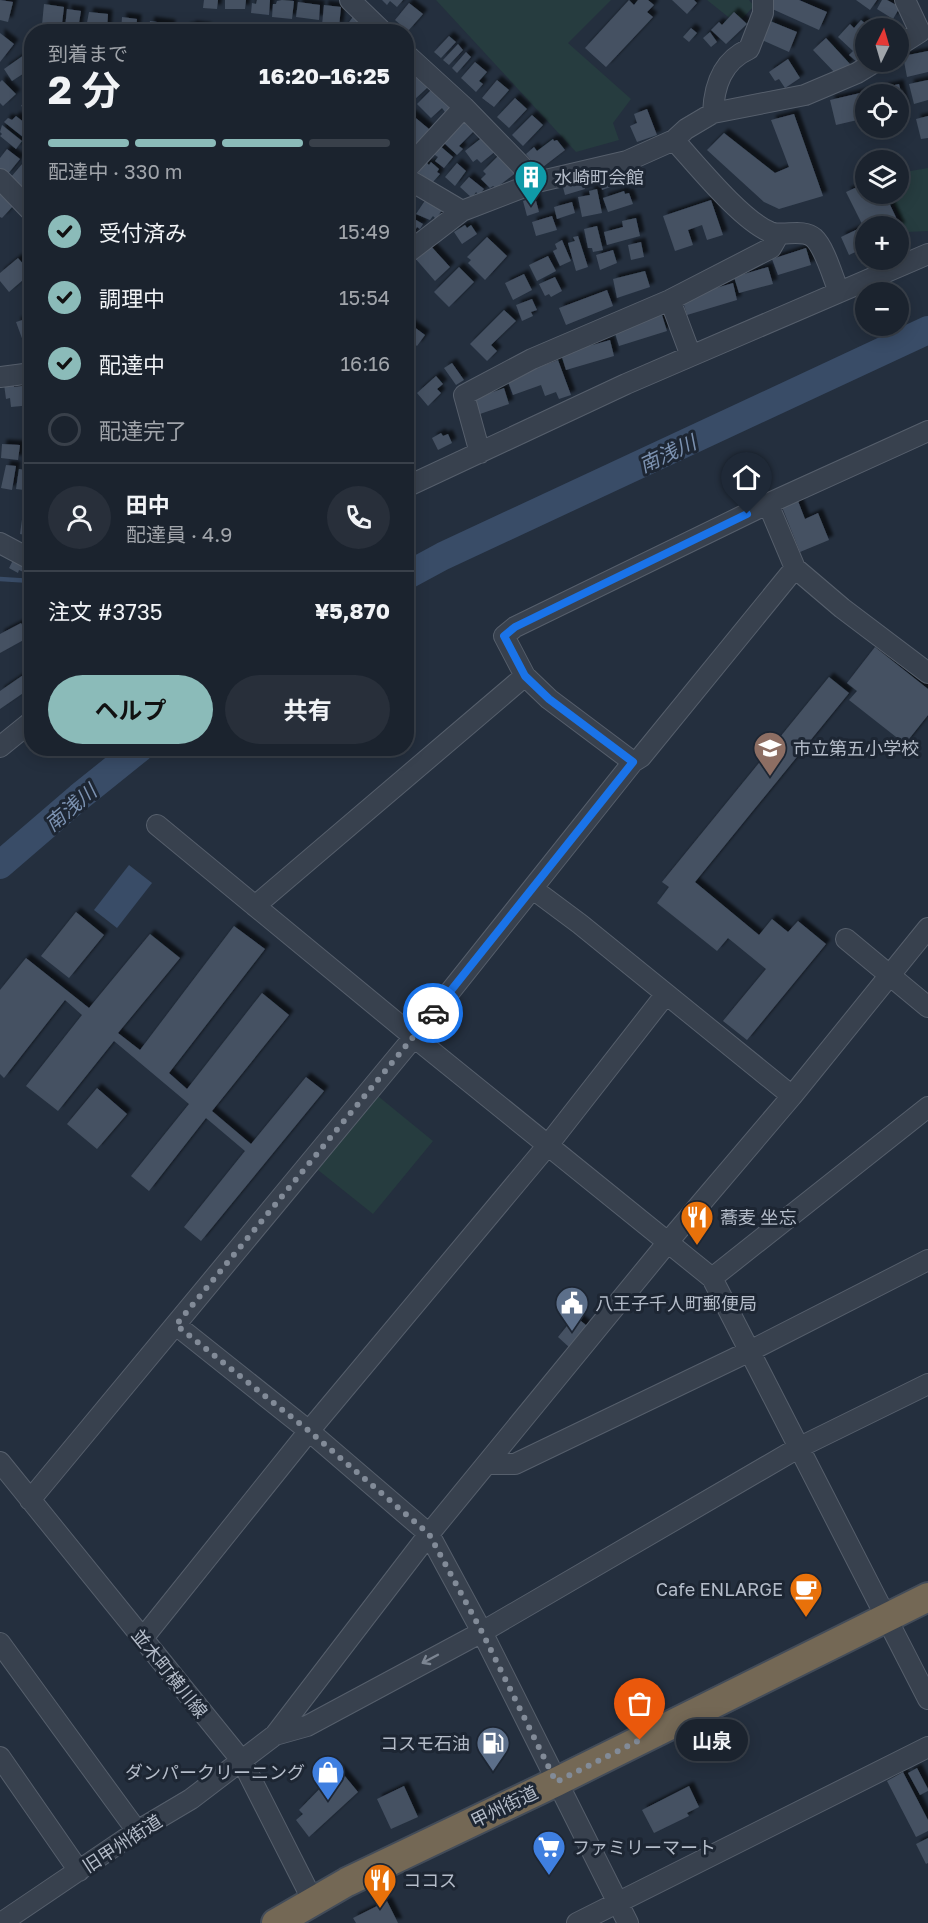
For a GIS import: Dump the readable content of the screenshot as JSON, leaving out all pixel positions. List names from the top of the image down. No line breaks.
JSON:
{"streets":{"highway":["甲州街道"],"street":["並木町横川線","旧甲州街道"]},"crossings":[["並木町横川線","甲州街道"],["並木町横川線","旧甲州街道"]],"water":["南浅川"],"places":{"building":["水崎町会館"],"school or university":["市立第五小学校"],"restaurant":["蕎麦 坐忘","ココス"],"public building":["八王子千人町郵便局"],"cafe":["Cafe ENLARGE"],"other":["山泉"],"fuel station":["コスモ石油"],"shop":["ダンパークリーニング"],"supermarket":["ファミリーマート"]},"north":"top","page":{"map_buttons":["+","−"],"heading":["2 分","到着まで","16:20–16:25"],"panel":["田中","配達員 · 4.9","注文 #3735","¥5,870"],"bar":"配達中 · 330 m","list":[["受付済み","15:49"],["調理中","15:54"],["配達中","16:16"],"配達完了"],"buttons":["ヘルプ","共有"],"bubble":"山泉"}}
